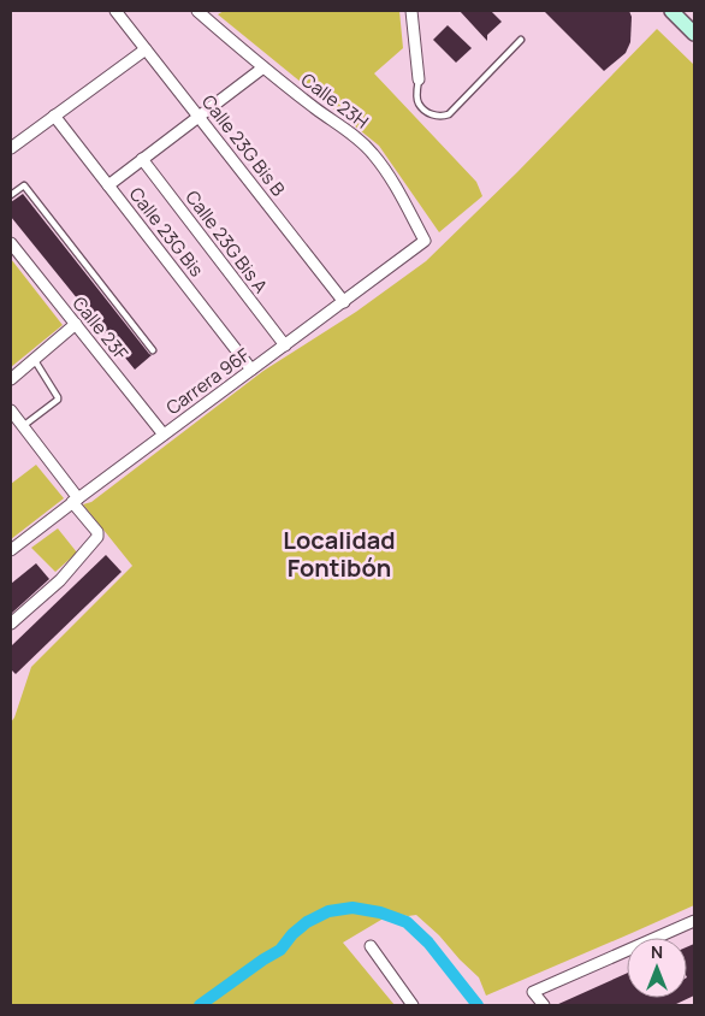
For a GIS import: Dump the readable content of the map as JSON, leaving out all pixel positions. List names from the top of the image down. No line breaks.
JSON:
{"streets":{"street":["Calle 23H","Calle 23G Bis B","Calle 23G Bis","Calle 23G Bis A","Calle 23F","Carrera 96F"]},"crossings":[["Calle 23H","Carrera 96F"],["Calle 23G Bis B","Carrera 96F"],["Calle 23G Bis","Carrera 96F"],["Calle 23G Bis A","Carrera 96F"],["Calle 23F","Carrera 96F"]],"districts":["Localidad Fontibón"],"north":"top"}
